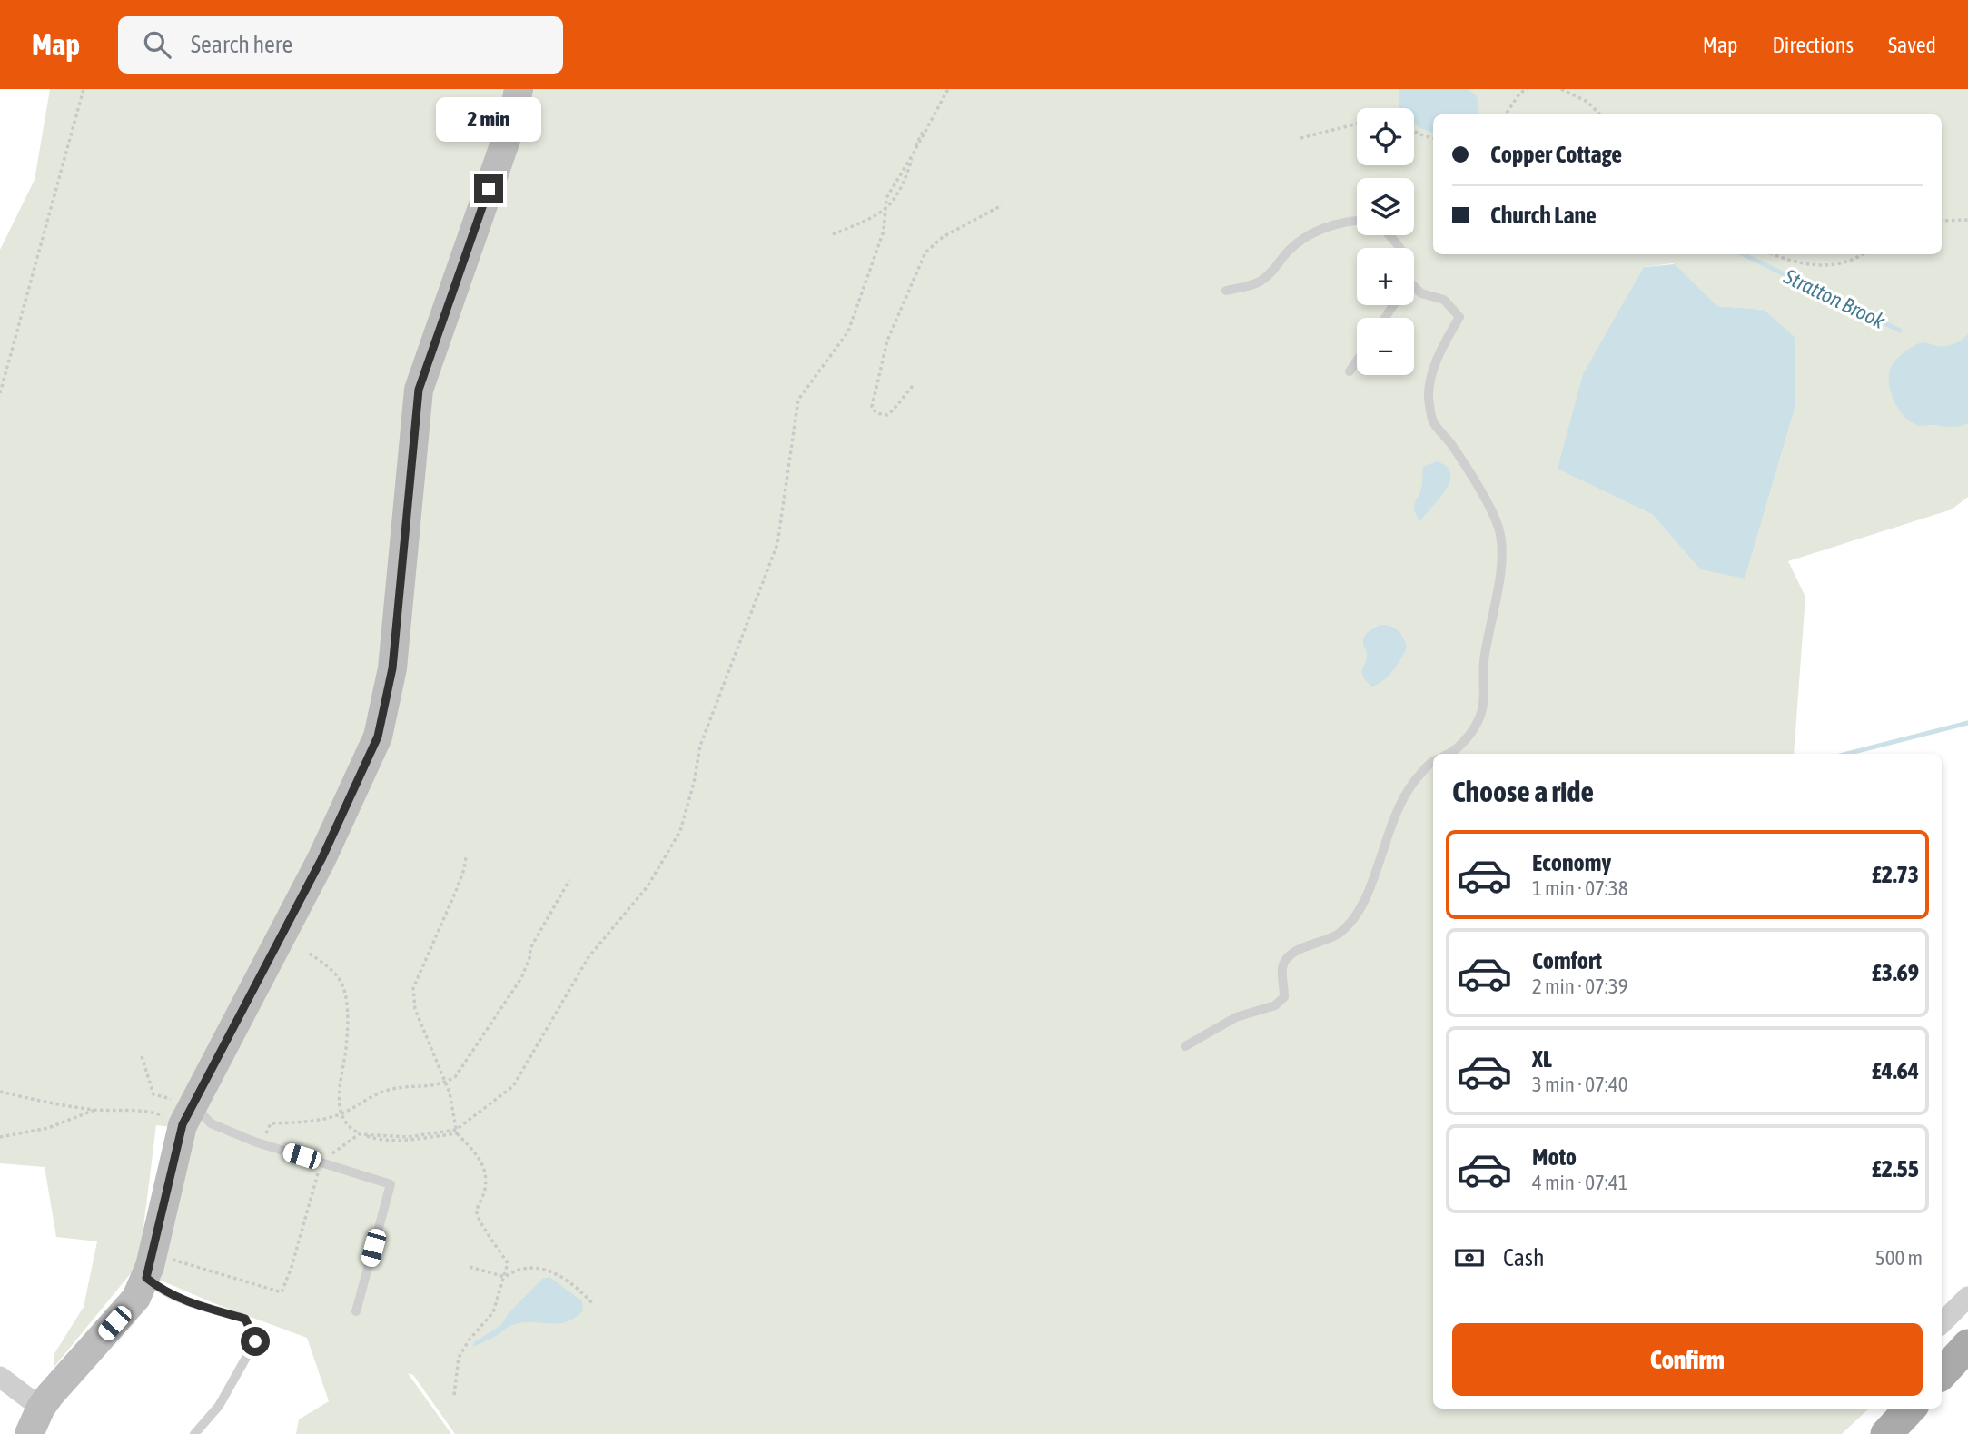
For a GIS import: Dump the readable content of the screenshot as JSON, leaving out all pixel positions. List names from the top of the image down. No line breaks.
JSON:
{"water":["Stratton Brook"],"page":{"header":"Map","search":"Search here","nav":["Map","Directions","Saved"],"bubble":"2 min","map_buttons":["+","−"],"banner":["Copper Cottage","Church Lane"],"heading":"Choose a ride","list":[{"name":"Economy","note":"1 min · 07:38","value":"£2.73"},{"name":"Comfort","note":"2 min · 07:39","value":"£3.69"},{"name":"XL","note":"3 min · 07:40","value":"£4.64"},{"name":"Moto","note":"4 min · 07:41","value":"£2.55"}],"pay":["Cash","500 m"],"buttons":"Confirm"}}
